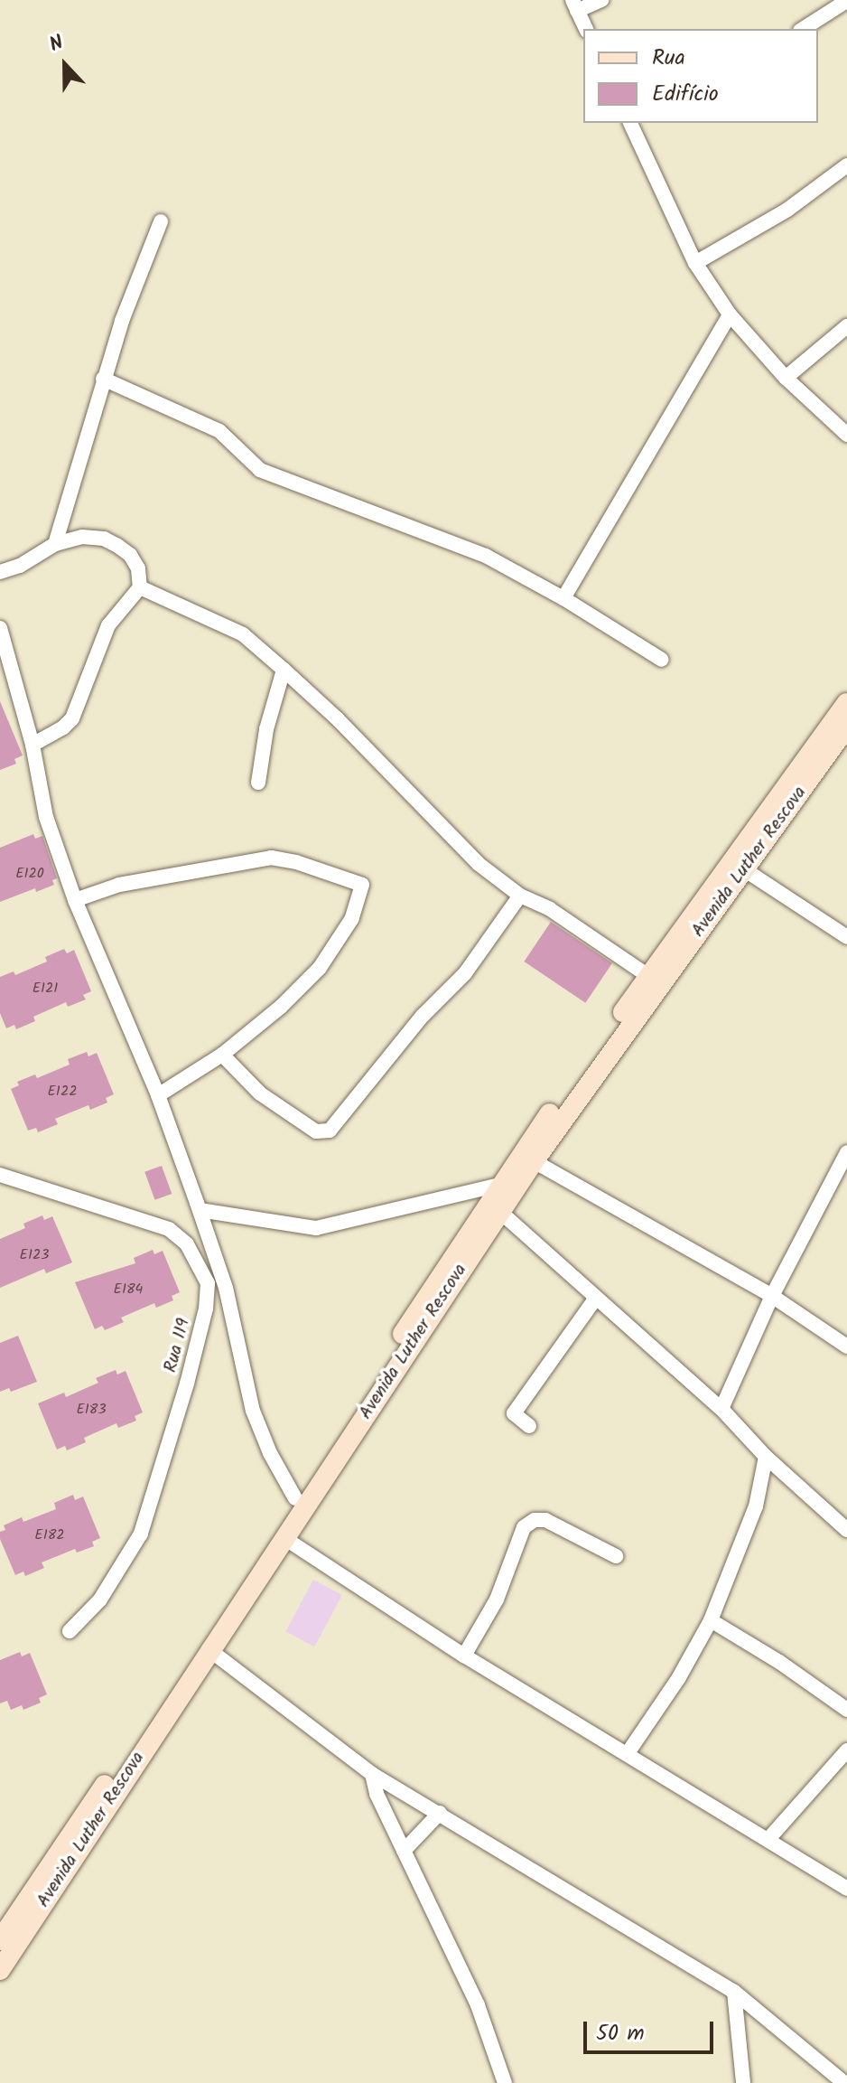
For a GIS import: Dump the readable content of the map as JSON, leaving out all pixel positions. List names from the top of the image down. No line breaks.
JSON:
{"streets":{"main road":["Avenida Luther Rescova"],"street":["Rua 119"]},"house_numbers":["E120","E121","E122","E123","E184","E183","E182"],"legend":["Rua","Edifício"],"scale_bar":"50 m","north":"top"}
